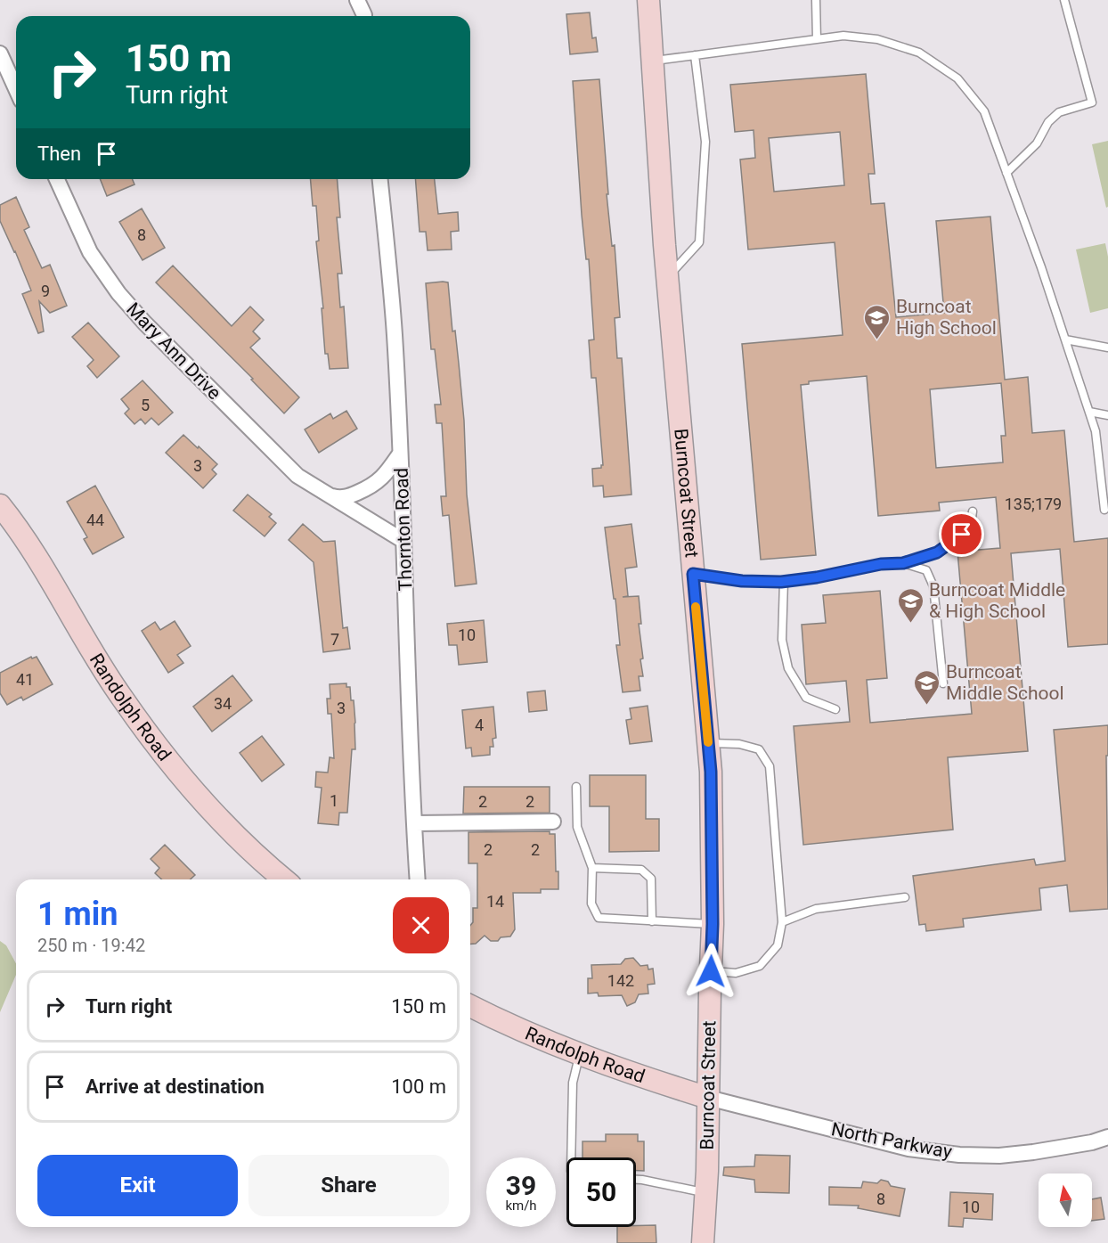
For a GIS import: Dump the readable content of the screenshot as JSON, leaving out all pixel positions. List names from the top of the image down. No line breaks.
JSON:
{"streets":{"main road":["Burncoat Street","Randolph Road"],"street":["Mary Ann Drive","Thornton Road","North Parkway"]},"crossings":[["Mary Ann Drive","Thornton Road"],["Burncoat Street","Randolph Road"],["Burncoat Street","North Parkway"],["Randolph Road","North Parkway"]],"places":{"school or university":["Burncoat High School","Burncoat Middle & High School","Burncoat Middle School"]},"house_numbers":["8","9","5","3","135;179","44","10","7","41","34","3","4","1","2","2","2","2","14","142","8","10"],"north":"top","page":{"turn":["150 m","Turn right"],"then":"Then","heading":["1 min","250 m · 19:42"],"list":[{"name":"Turn right","value":"150 m"},{"name":"Arrive at destination","value":"100 m"}],"buttons":["Exit","Share"],"speed":"39 km/h","limit":"50"}}
